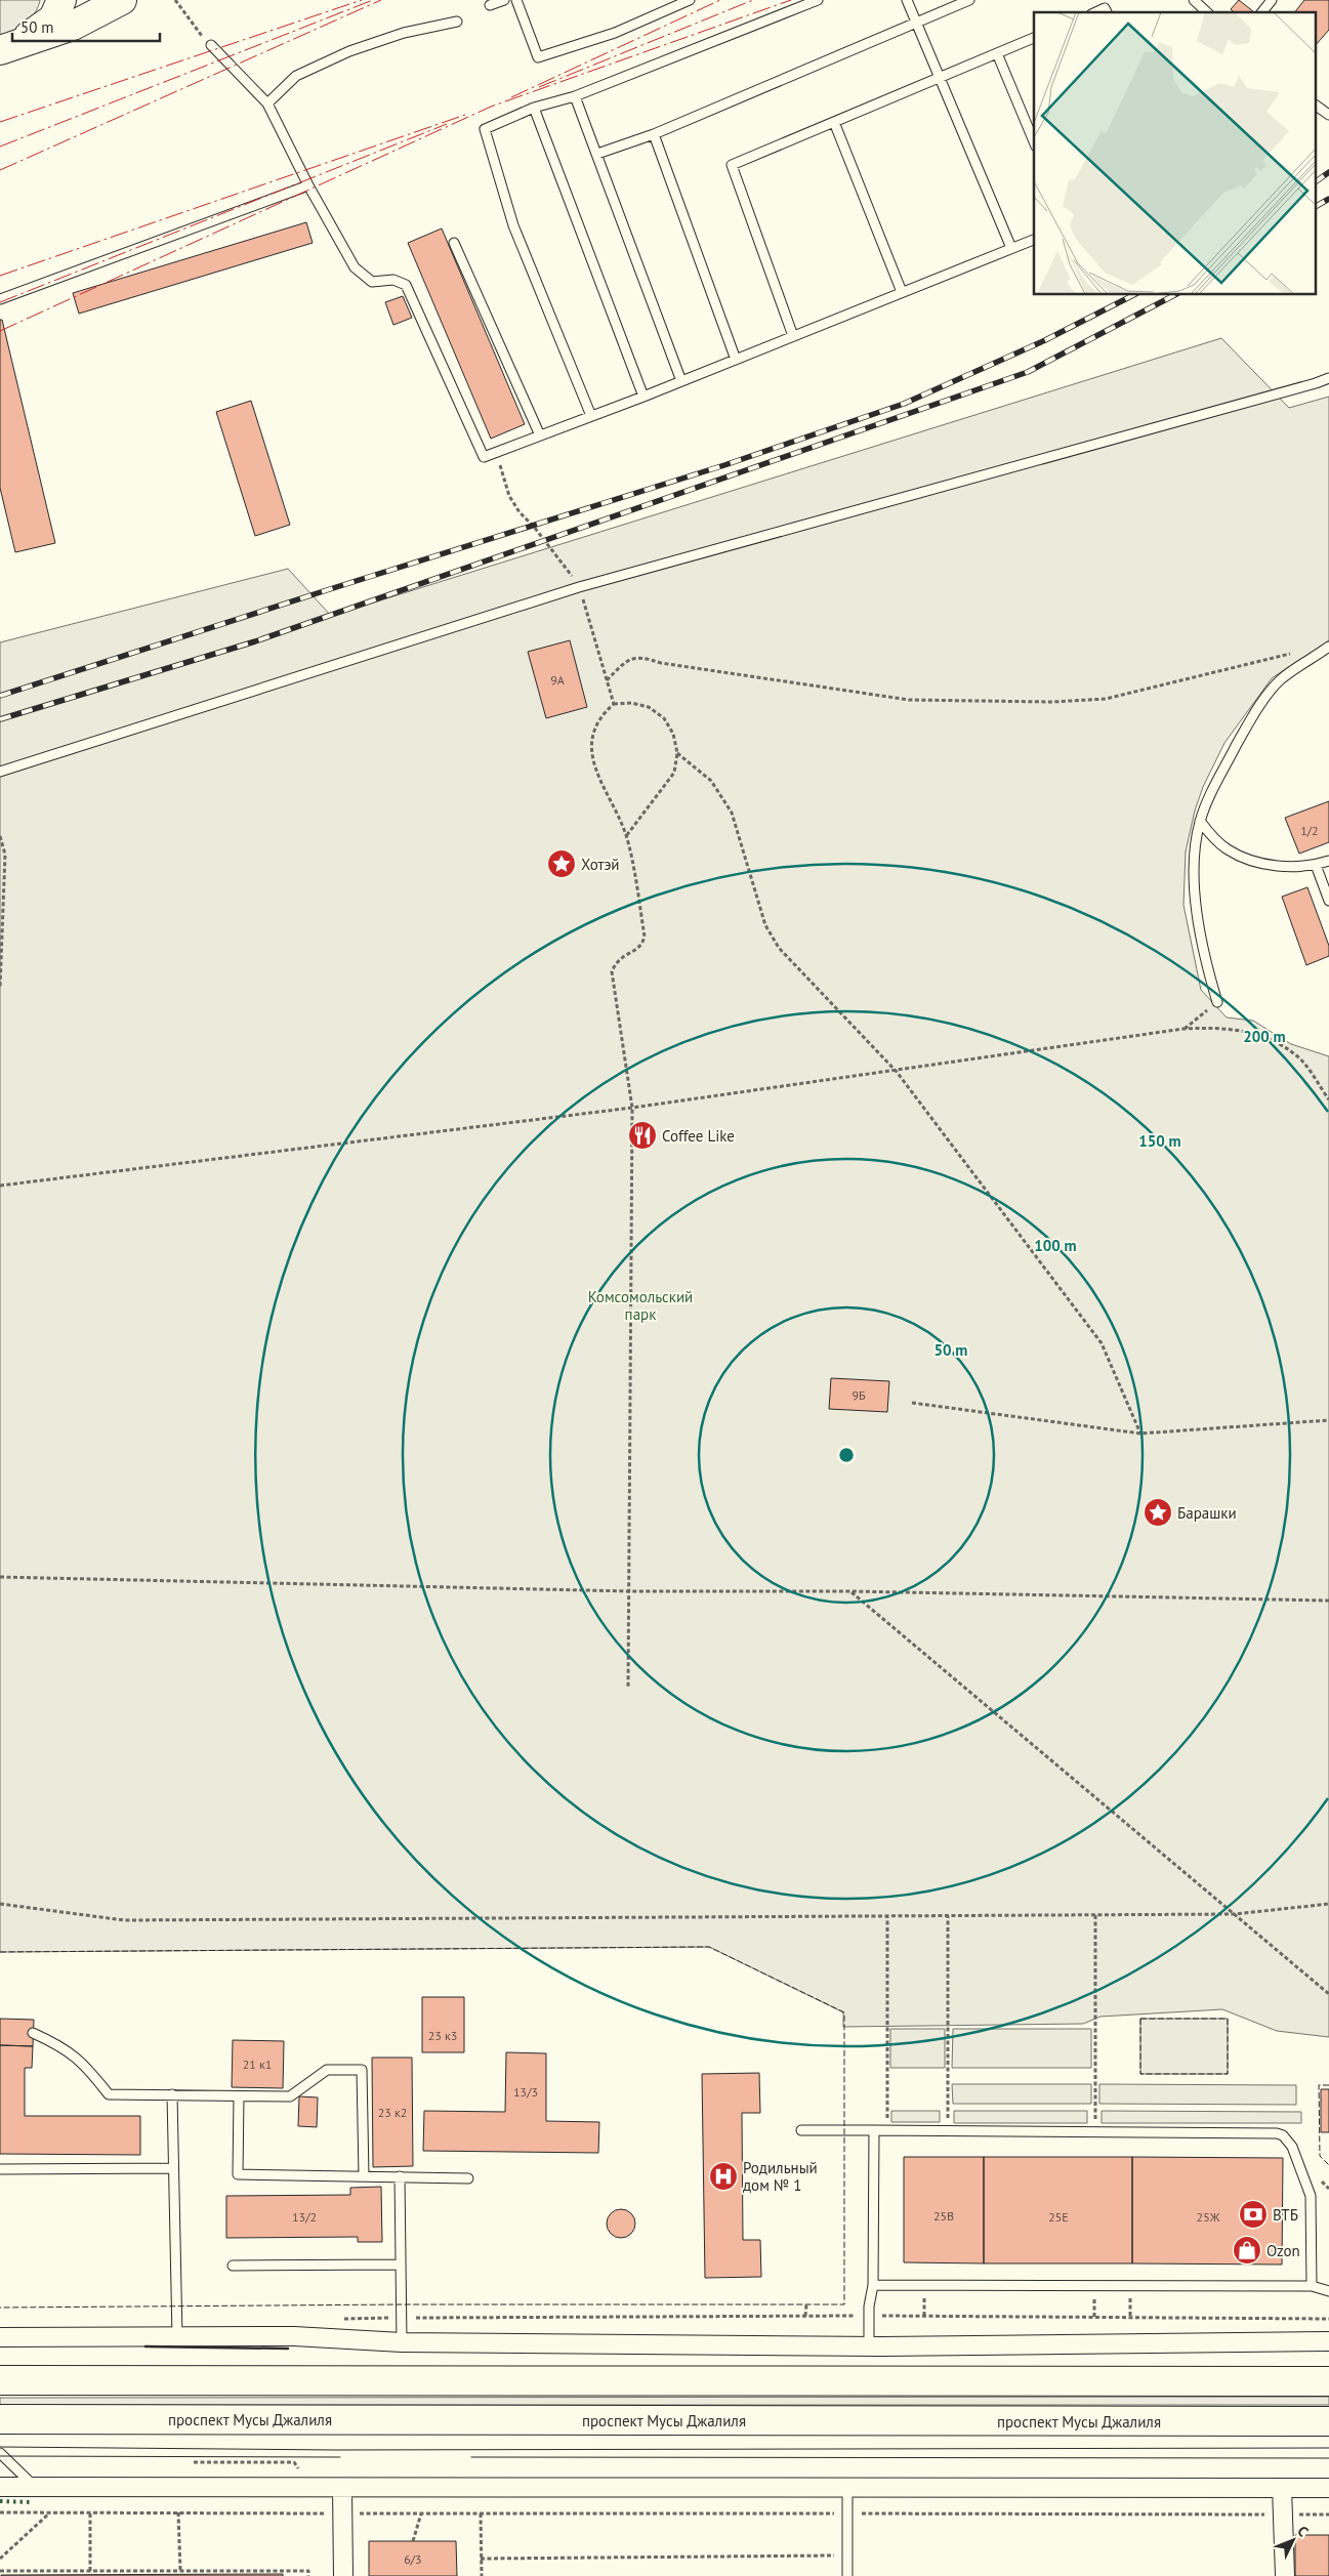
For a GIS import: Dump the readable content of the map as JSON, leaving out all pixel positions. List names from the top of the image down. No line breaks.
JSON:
{"streets":{"main road":["проспект Мусы Джалиля"]},"parks":["Комсомольский парк"],"places":{"place":["Хотэй","Барашки"],"restaurant":["Coffee Like"],"hospital":["Родильный дом № 1"],"bank":["ВТБ"],"shop":["Ozon"]},"house_numbers":["9А","1/2","9Б","23 к3","21 к1","13/3","23 к2","25В","13/2","25Е","25Ж","6/3"],"scale_bar":"50 m","north":"top right","rings":["200 m","150 m","100 m","50 m"]}
